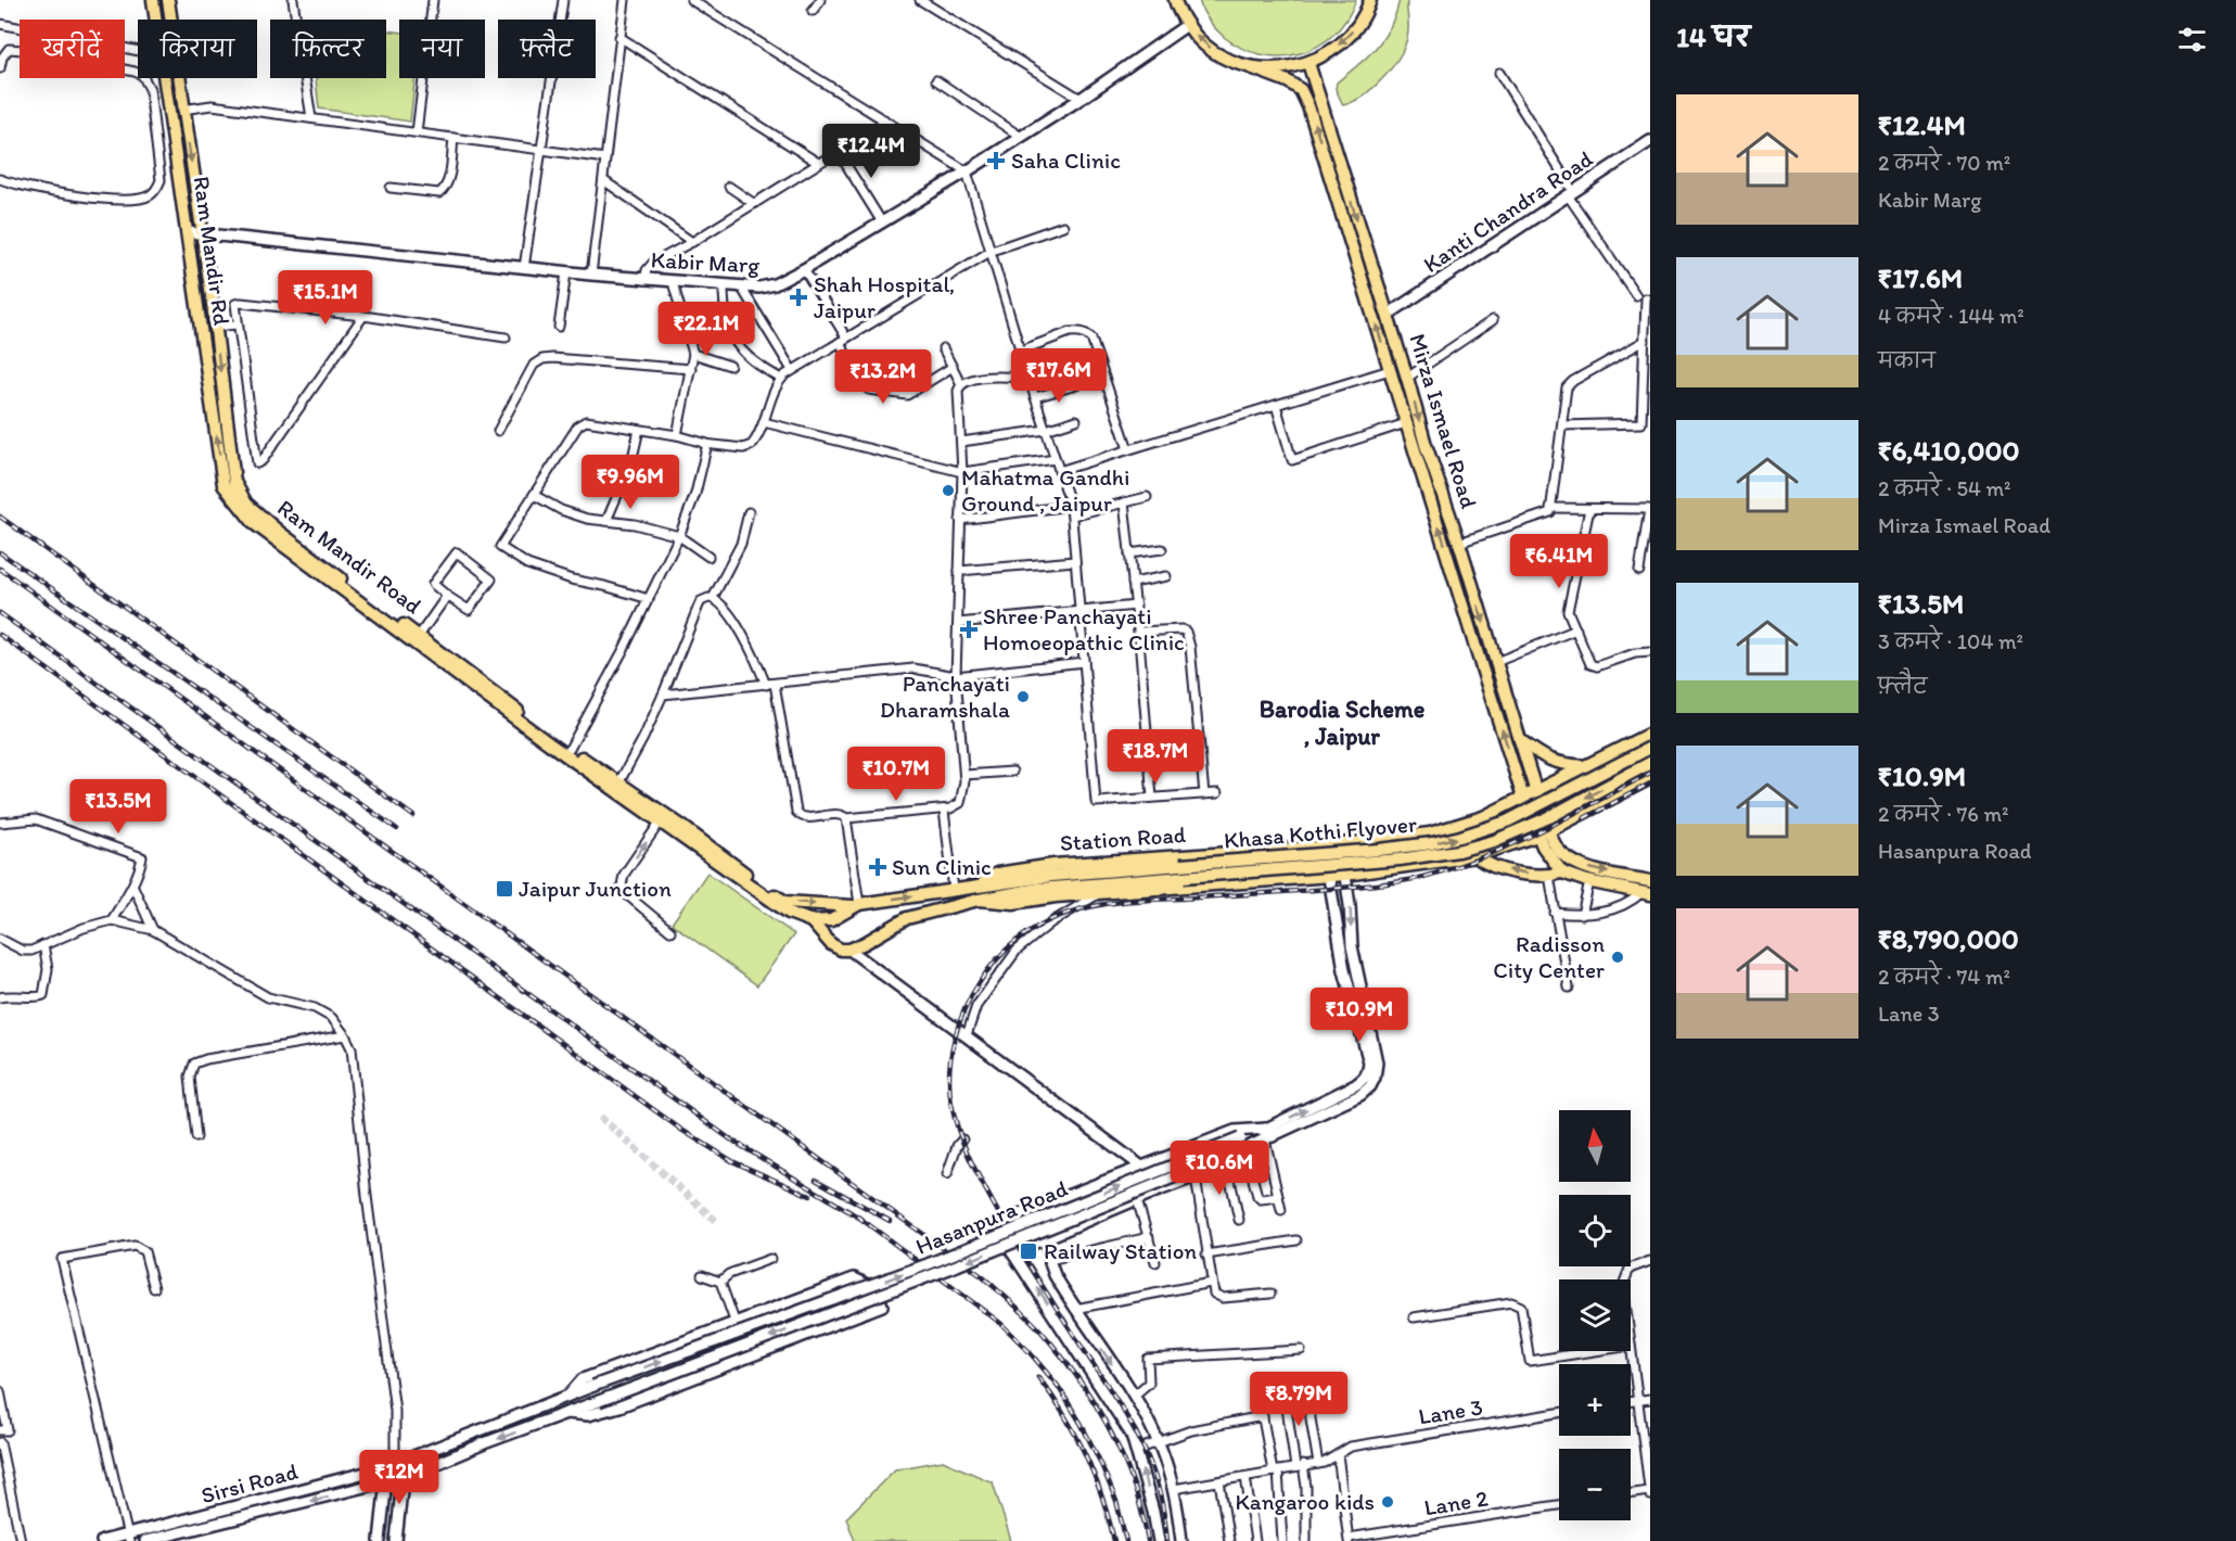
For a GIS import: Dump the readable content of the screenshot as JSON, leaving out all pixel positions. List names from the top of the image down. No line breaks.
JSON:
{"streets":{"main road":["Ram Mandir Rd","Mirza Ismael Road","Ram Mandir Road","Khasa Kothi Flyover","Station Road"],"street":["Kanti Chandra Road","Kabir Marg","Hasanpura Road","Lane 3","Sirsi Road","Lane 2"]},"crossings":[["Kanti Chandra Road","Mirza Ismael Road"],["Ram Mandir Rd","Kabir Marg"],["Ram Mandir Rd","Ram Mandir Road"],["Kabir Marg","Ram Mandir Road"],["Mirza Ismael Road","Station Road"],["Ram Mandir Road","Station Road"],["Khasa Kothi Flyover","Station Road"],["Station Road","Hasanpura Road"],["Hasanpura Road","Sirsi Road"]],"one_way":["Ram Mandir Rd"],"districts":["Barodia Scheme , Jaipur"],"places":{"health":["Saha Clinic","Shah Hospital, Jaipur","Shree Panchayati Homoeopathic Clinic","Sun Clinic"],"other":["Mahatma Gandhi Ground , Jaipur","Panchayati Dharamshala","Radisson City Center","Kangaroo kids"],"transit":["Jaipur Junction","Railway Station"]},"north":"top","page":{"heading":"14 घर","chip":["खरीदें","किराया","फ़िल्टर","नया","फ़्लैट"],"list":[{"name":"₹12.4M","note":"2 कमरे · 70 m² · Kabir Marg"},{"name":"₹17.6M","note":"4 कमरे · 144 m² · मकान"},{"name":"₹6,410,000","note":"2 कमरे · 54 m² · Mirza Ismael Road"},{"name":"₹13.5M","note":"3 कमरे · 104 m² · फ़्लैट"},{"name":"₹10.9M","note":"2 कमरे · 76 m² · Hasanpura Road"},{"name":"₹8,790,000","note":"2 कमरे · 74 m² · Lane 3"}],"price":["₹12.4M","₹15.1M","₹22.1M","₹17.6M","₹13.2M","₹9.96M","₹6.41M","₹18.7M","₹10.7M","₹13.5M","₹10.9M","₹10.6M","₹8.79M","₹12M"],"map_buttons":["+","−"]}}
